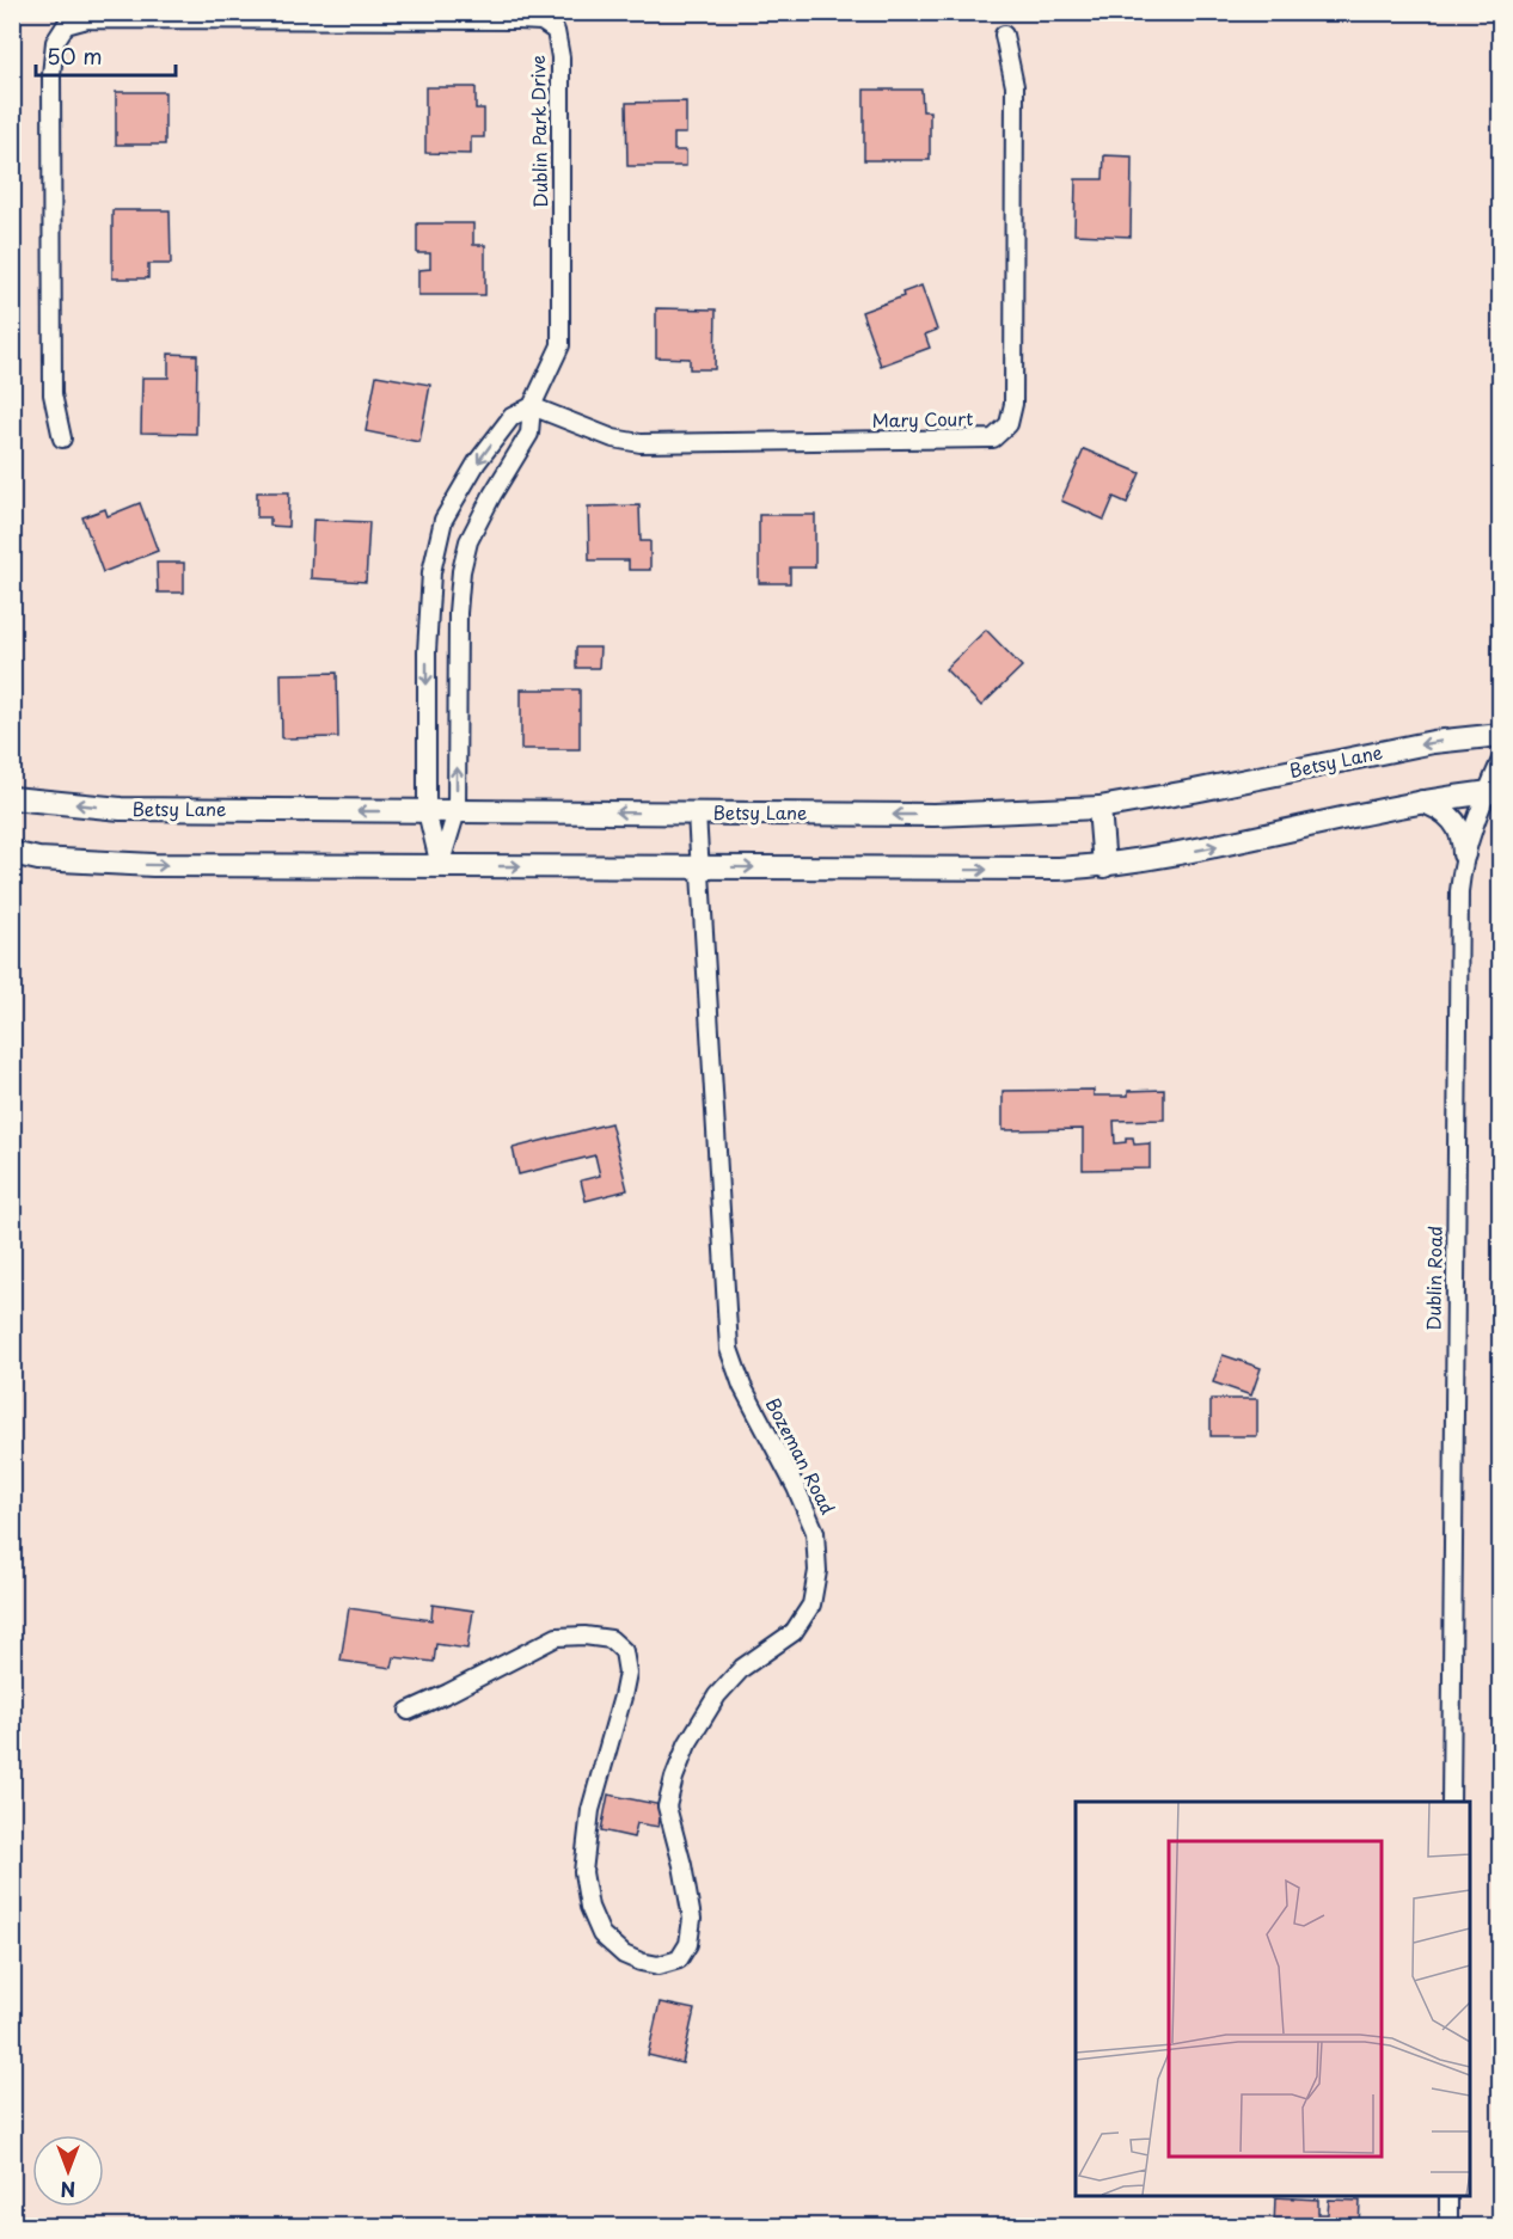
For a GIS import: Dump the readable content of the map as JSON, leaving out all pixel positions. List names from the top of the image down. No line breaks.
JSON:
{"streets":{"main road":["Betsy Lane"],"street":["Dublin Park Drive","Mary Court","Dublin Road","Bozeman Road"]},"crossings":[["Dublin Park Drive","Mary Court"],["Dublin Park Drive","Betsy Lane"],["Betsy Lane","Bozeman Road"]],"scale_bar":"50 m","north":"bottom"}
